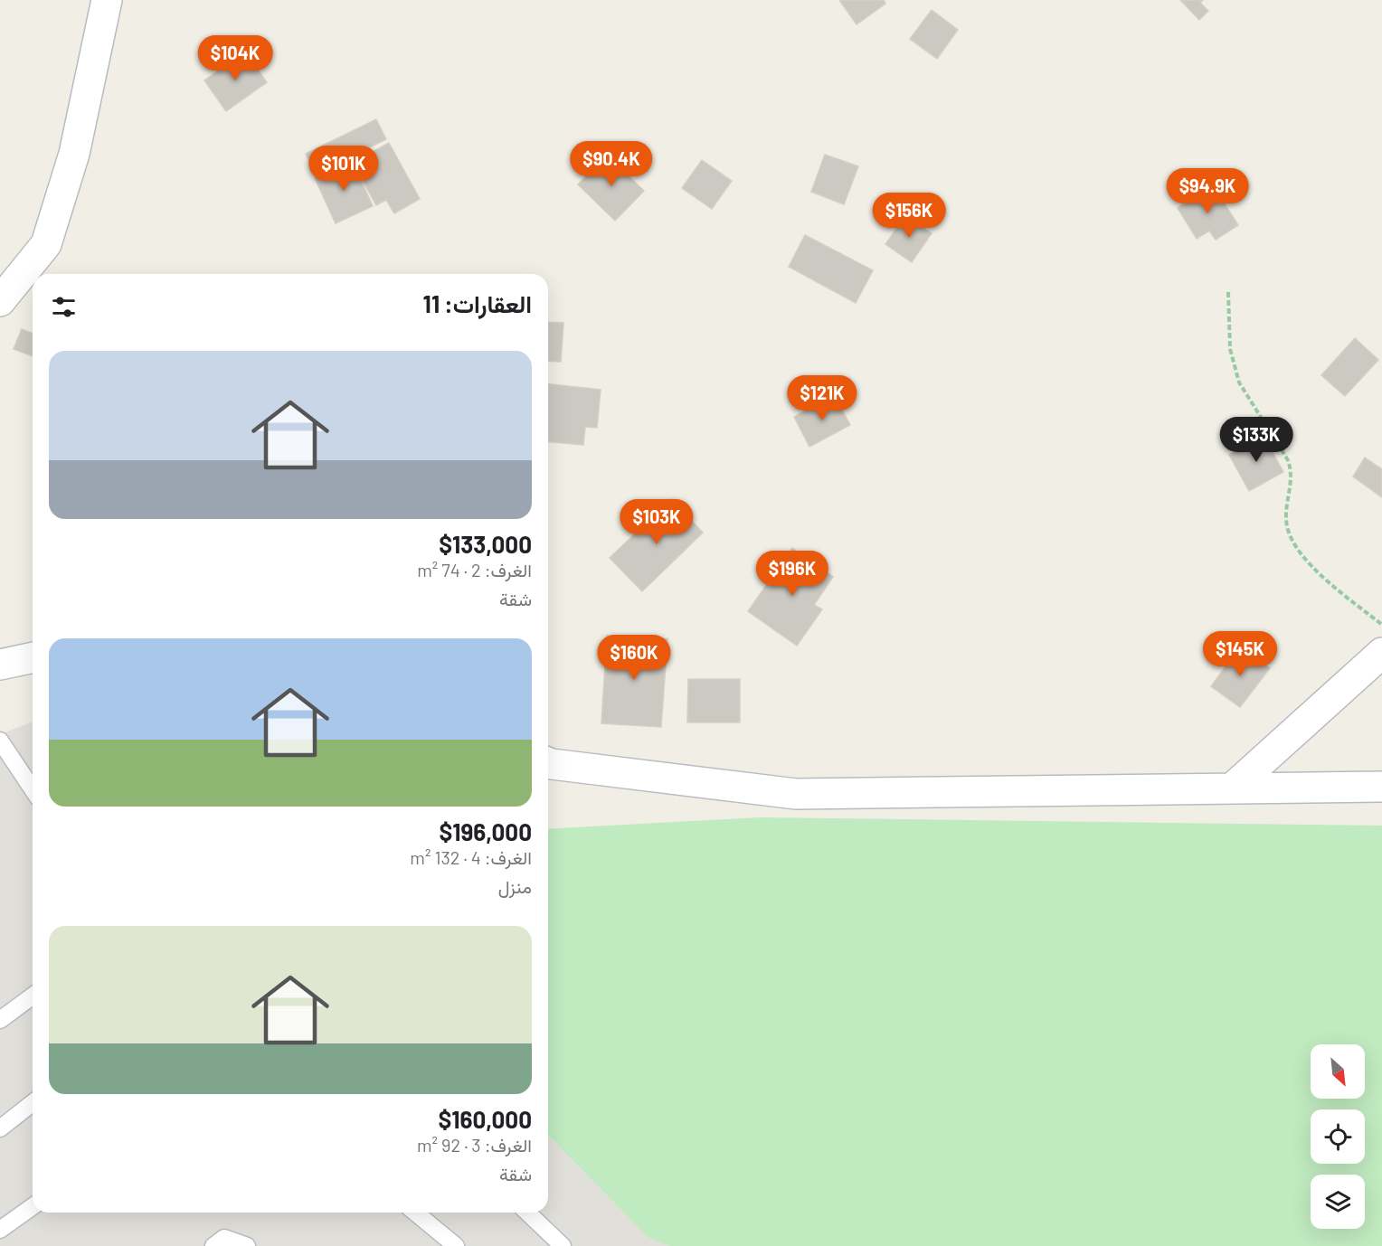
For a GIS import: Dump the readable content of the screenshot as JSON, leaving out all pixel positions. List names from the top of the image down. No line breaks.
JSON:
{"north":"bottom right","page":{"price":["$104K","$90.4K","$101K","$94.9K","$156K","$121K","$133K","$103K","$196K","$145K","$160K"],"heading":"العقارات: 11","list":[{"name":"$133,000","note":"الغرف: 2 · 74 m² · شقة"},{"name":"$196,000","note":"الغرف: 4 · 132 m² · منزل"},{"name":"$160,000","note":"الغرف: 3 · 92 m² · شقة"}]}}
